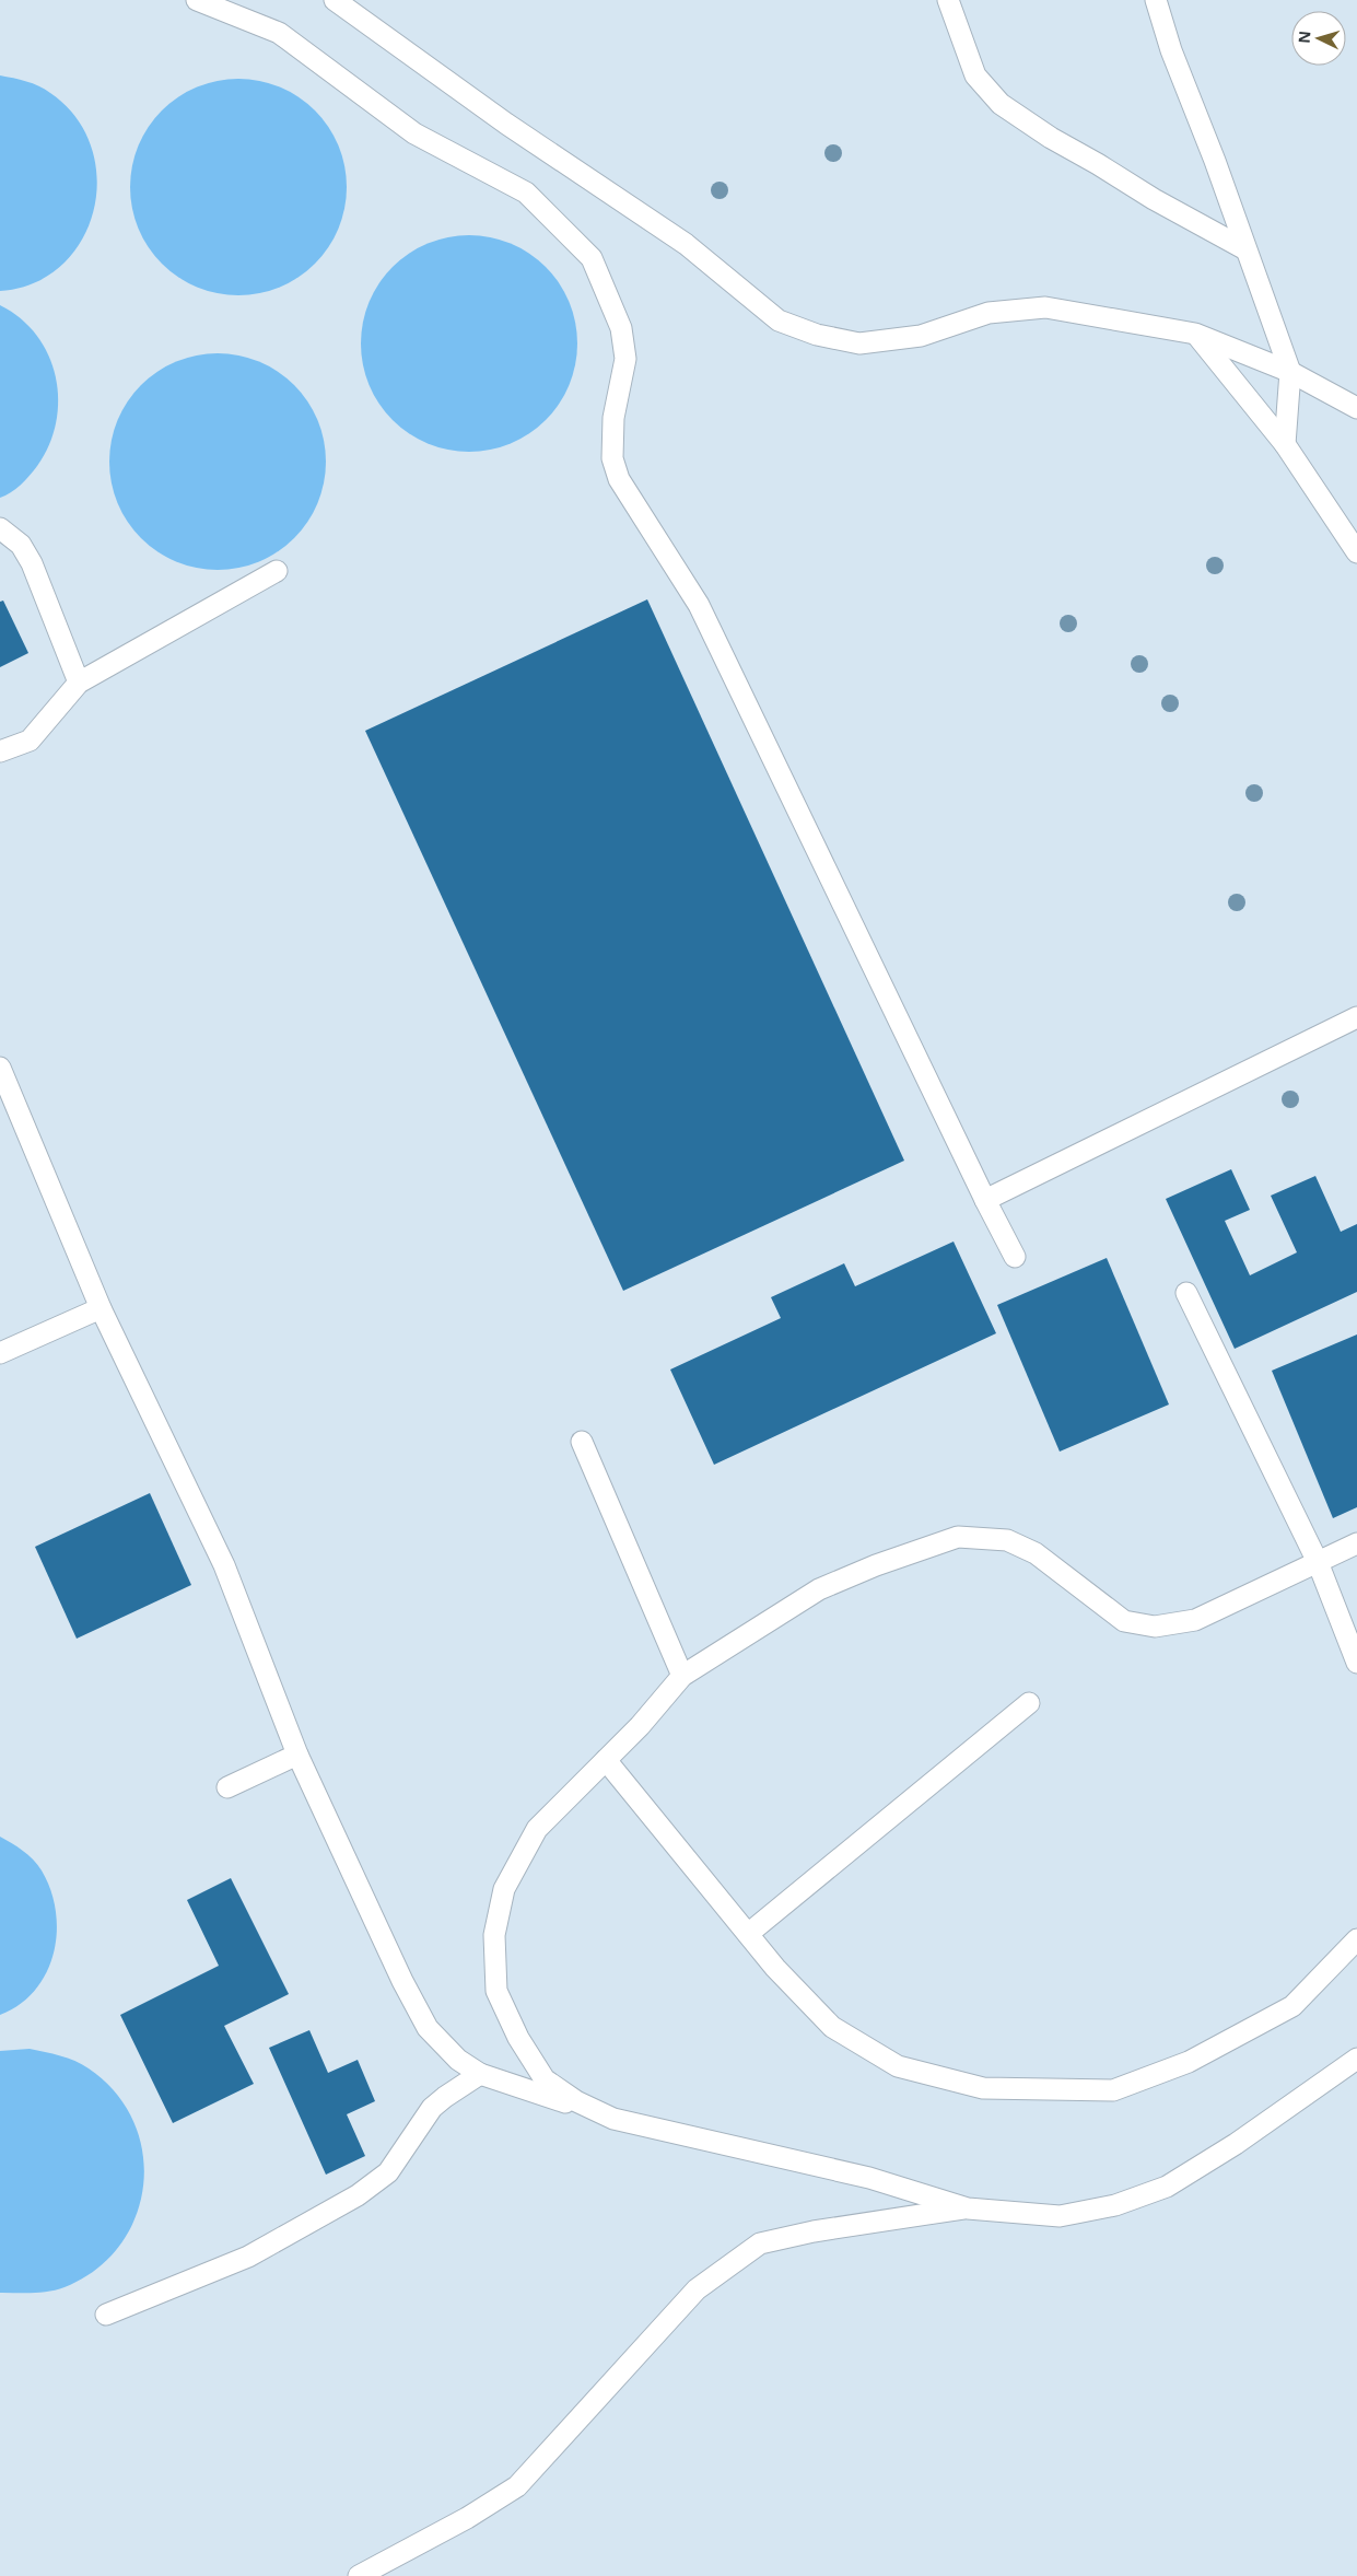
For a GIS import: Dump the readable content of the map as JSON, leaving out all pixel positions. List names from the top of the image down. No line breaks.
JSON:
{"north":"left"}
